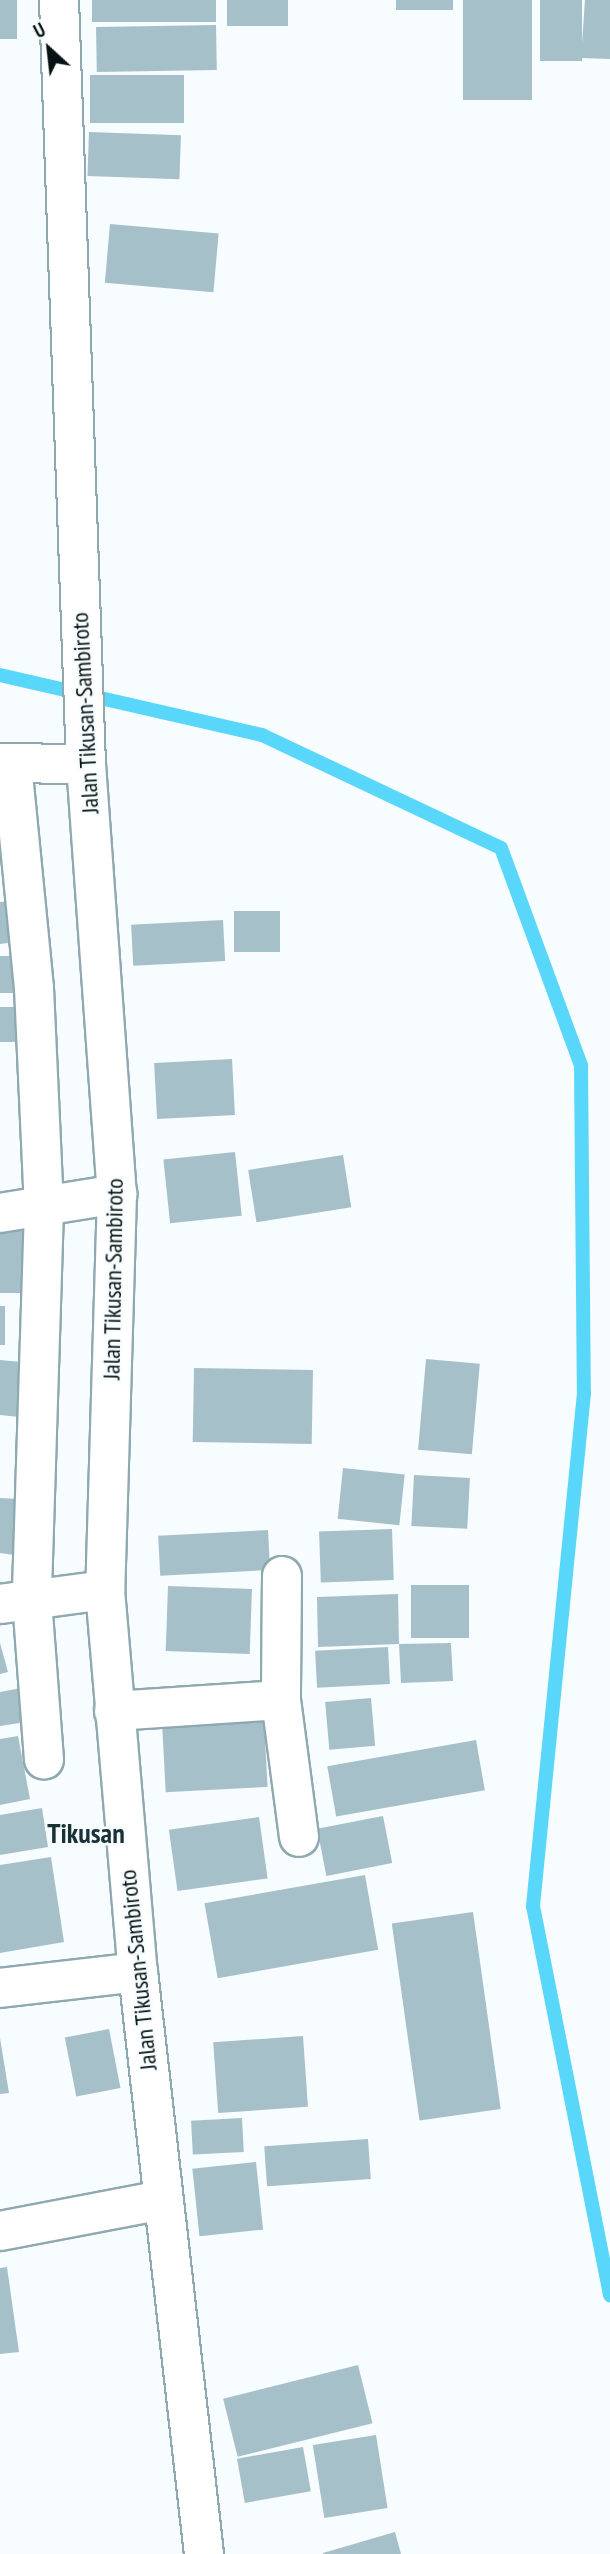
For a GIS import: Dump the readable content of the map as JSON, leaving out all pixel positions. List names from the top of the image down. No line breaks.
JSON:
{"streets":{"street":["Jalan Tikusan-Sambiroto"]},"districts":["Tikusan"],"north":"top left"}
